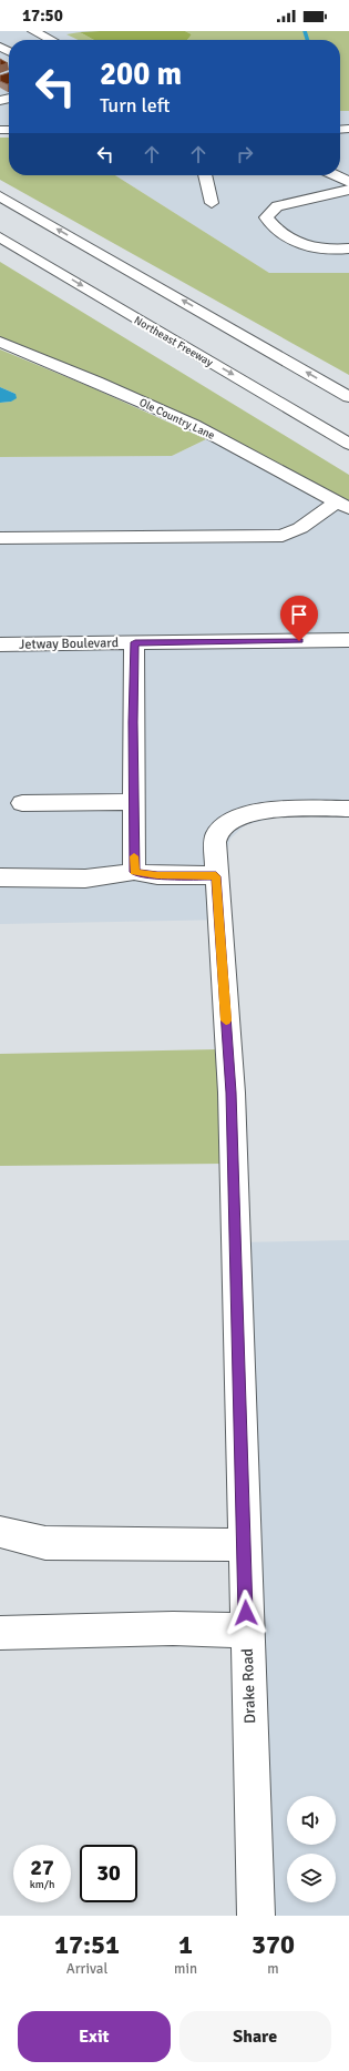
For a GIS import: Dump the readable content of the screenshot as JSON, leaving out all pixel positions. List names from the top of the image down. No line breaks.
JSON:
{"streets":{"main road":["Northeast Freeway","Ole Country Lane","Jetway Boulevard","Drake Road"]},"page":{"status":"17:50","turn":["200 m","Turn left"],"speed":"27 km/h","limit":"30","eta":["17:51","Arrival","1","min","370","m"],"buttons":["Exit","Share"]}}
